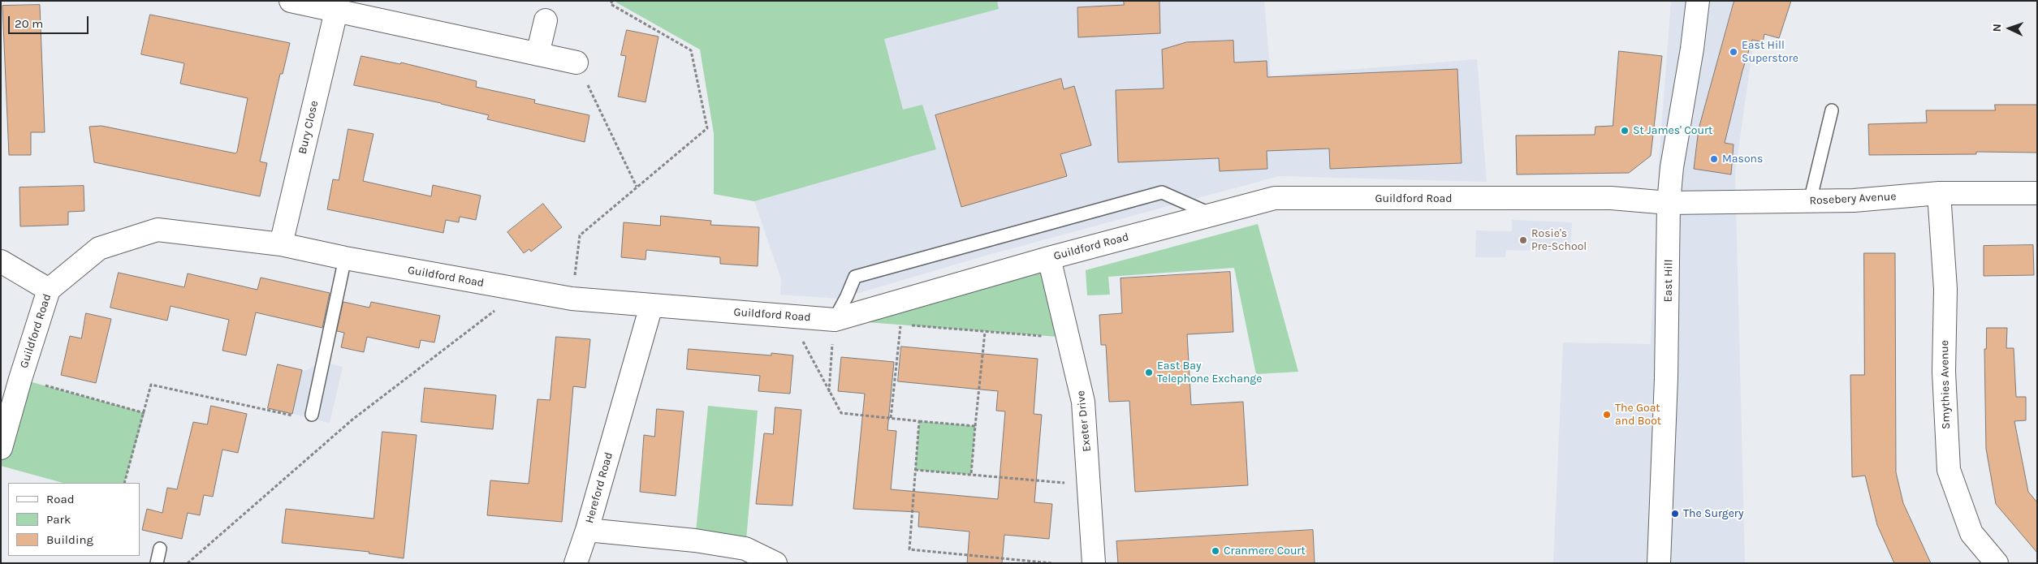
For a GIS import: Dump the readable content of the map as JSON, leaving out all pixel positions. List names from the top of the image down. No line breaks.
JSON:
{"streets":{"street":["Bury Close","Guildford Road","Rosebery Avenue","East Hill","Smythies Avenue","Exeter Drive","Hereford Road"]},"crossings":[["Bury Close","Guildford Road"],["Guildford Road","Rosebery Avenue"],["Guildford Road","East Hill"],["Guildford Road","Exeter Drive"],["Guildford Road","Hereford Road"],["Rosebery Avenue","East Hill"],["Rosebery Avenue","Smythies Avenue"]],"places":["East Hill Superstore","St James' Court","Masons","Rosie's Pre-School","East Bay Telephone Exchange","The Goat and Boot","The Surgery","Cranmere Court"],"legend":["Road","Park","Building"],"scale_bar":"20 m","north":"left"}
